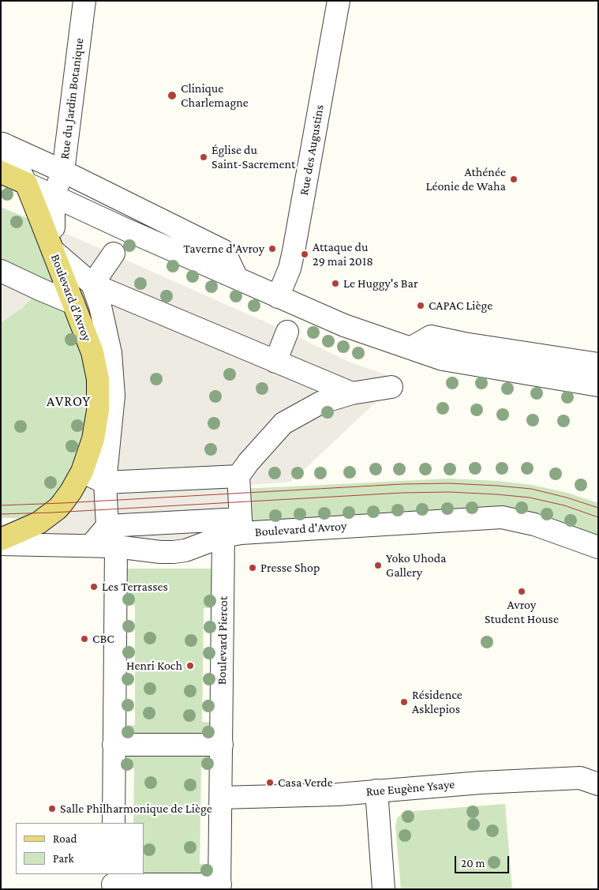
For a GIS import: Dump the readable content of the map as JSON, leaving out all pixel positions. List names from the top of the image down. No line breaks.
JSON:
{"streets":{"main road":["Boulevard d'Avroy"],"street":["Rue du Jardin Botanique","Rue des Augustins","Boulevard Piercot","Rue Eugène Ysaye"]},"crossings":[["Rue du Jardin Botanique","Boulevard d'Avroy"],["Boulevard d'Avroy","Boulevard Piercot"],["Boulevard Piercot","Rue Eugène Ysaye"]],"districts":["AVROY"],"places":["Clinique Charlemagne","Église du Saint-Sacrement","Athénée Léonie de Waha","Taverne d'Avroy","Attaque du 29 mai 2018","Le Huggy's Bar","CAPAC Liège","Yoko Uhoda Gallery","Presse Shop","Les Terrasses","Avroy Student House","CBC","Henri Koch","Résidence Asklepios","Casa Verde","Salle Philharmonique de Liège"],"legend":["Road","Park"],"scale_bar":"20 m"}
